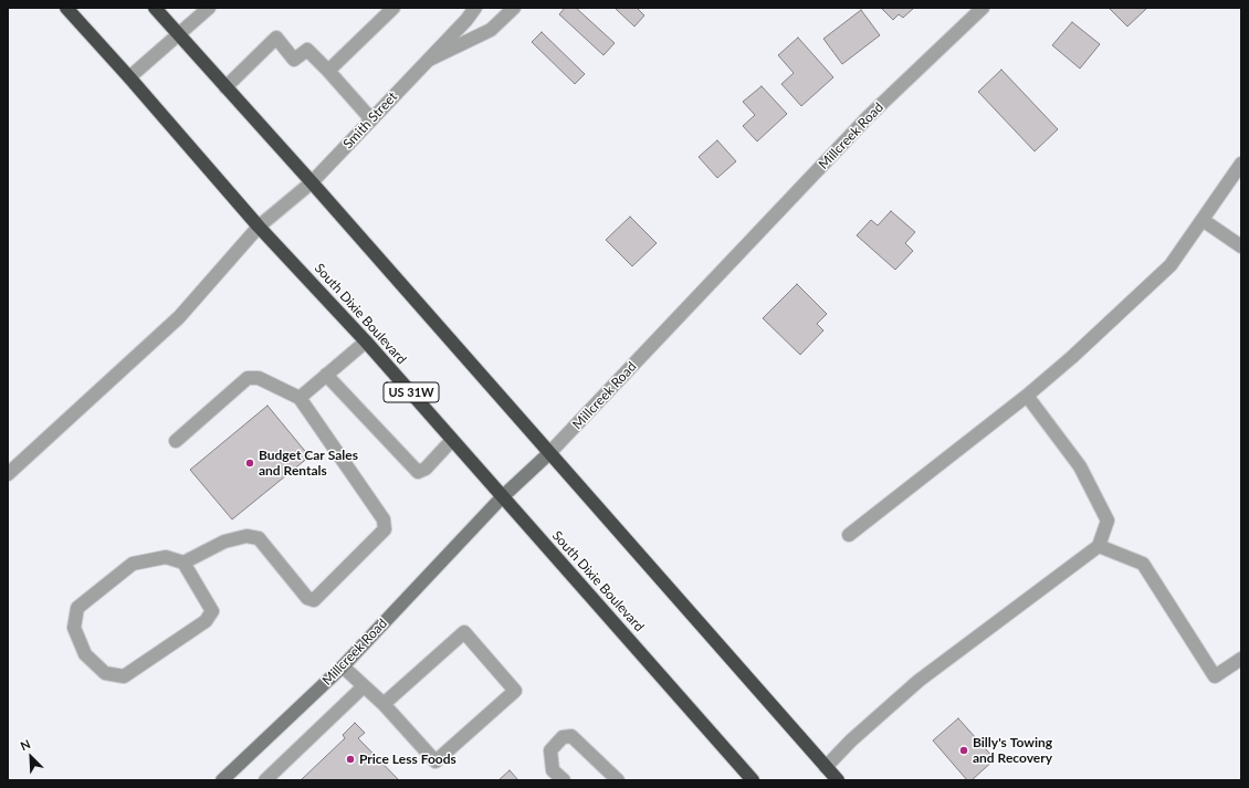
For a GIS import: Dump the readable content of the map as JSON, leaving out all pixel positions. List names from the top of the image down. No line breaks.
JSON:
{"streets":{"highway":["South Dixie Boulevard","US 31W"],"street":["Smith Street","Millcreek Road"]},"crossings":[["Smith Street","South Dixie Boulevard"],["Millcreek Road","South Dixie Boulevard"]],"places":["Budget Car Sales and Rentals","Billy's Towing and Recovery","Price Less Foods"],"north":"top left"}
